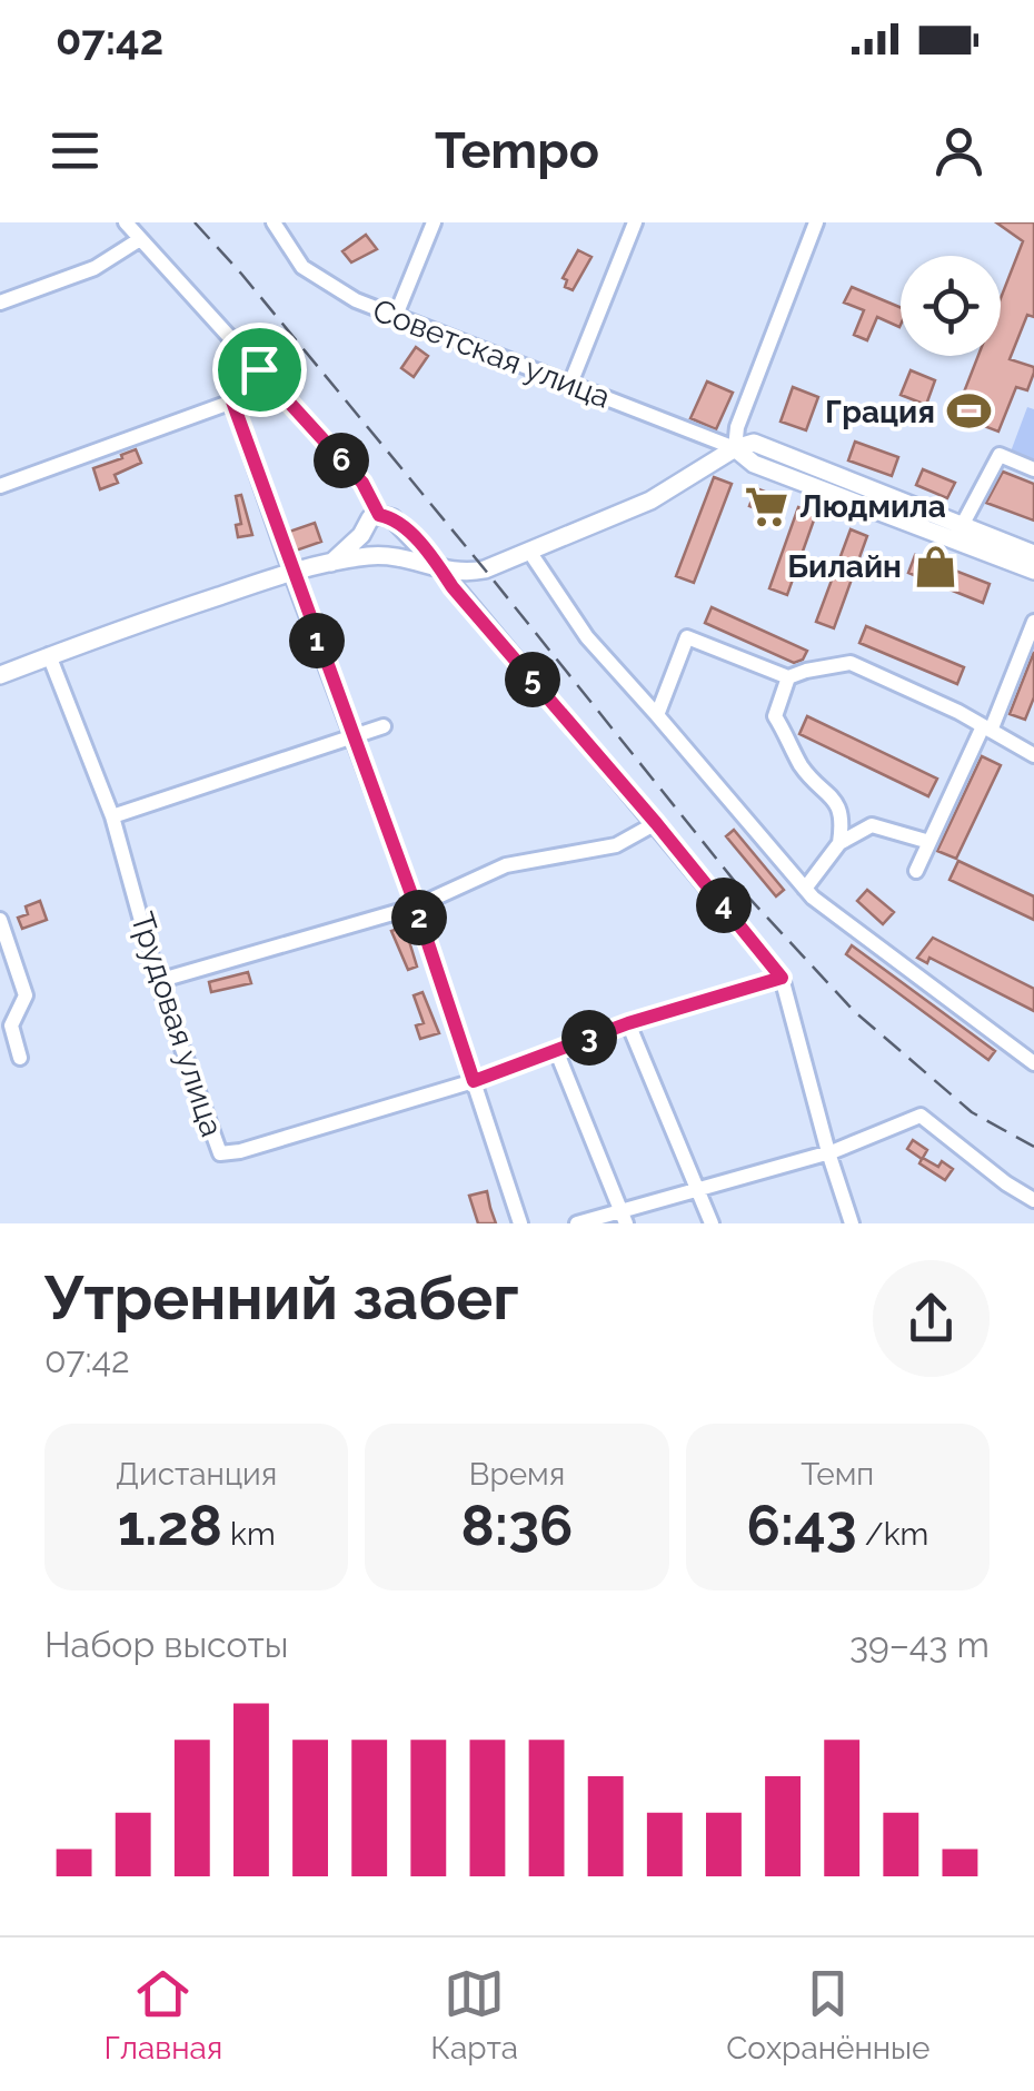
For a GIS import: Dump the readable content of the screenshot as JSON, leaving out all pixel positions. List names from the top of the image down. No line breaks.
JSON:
{"streets":{"main road":["Советская улица"],"street":["Трудовая улица"]},"places":{"sports":["Грация"],"supermarket":["Людмила"],"shop":["Билайн"]},"page":{"status":"07:42","header":"Tempo","pins":["6","1","5","4","2","3"],"heading":["Утренний забег","07:42"],"stats":[["Дистанция","1.28 km"],["Время","8:36"],["Темп","6:43 /km"]],"chart":["Набор высоты","39–43 m"],"tabs":["Главная","Карта","Сохранённые"]}}
